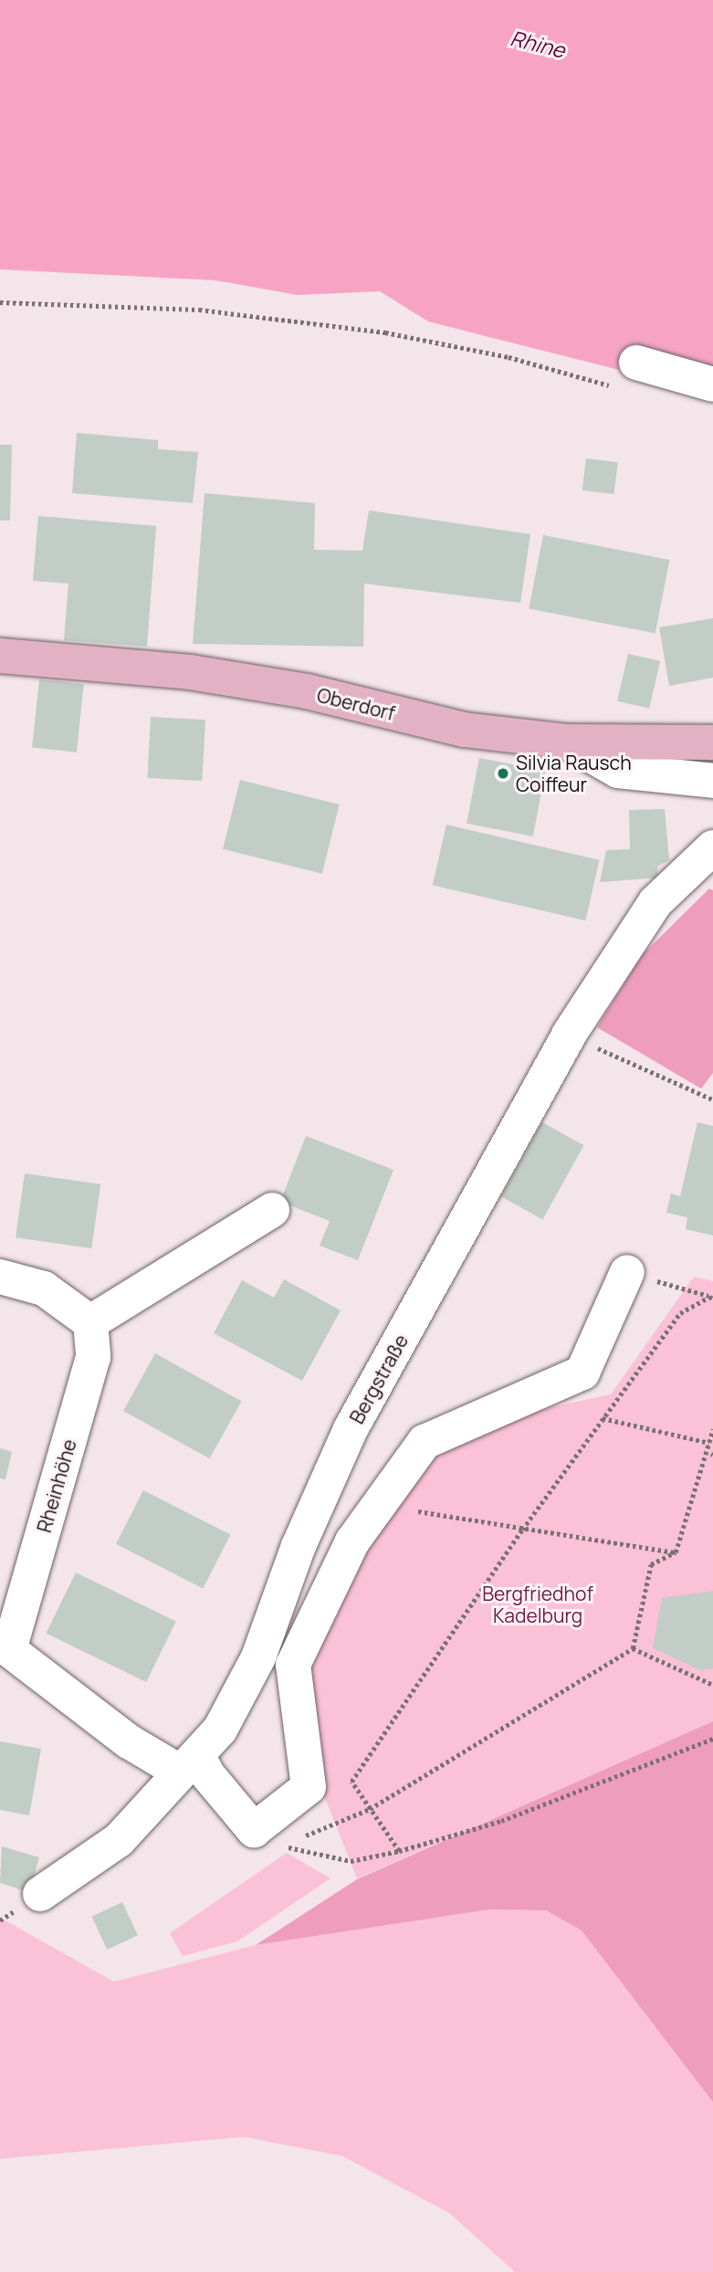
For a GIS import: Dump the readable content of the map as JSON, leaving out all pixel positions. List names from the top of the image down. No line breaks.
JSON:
{"streets":{"main road":["Oberdorf"],"street":["Bergstraße","Rheinhöhe"]},"crossings":[["Bergstraße","Rheinhöhe"]],"water":["Rhine"],"parks":["Bergfriedhof Kadelburg"],"places":["Silvia Rausch Coiffeur"]}
